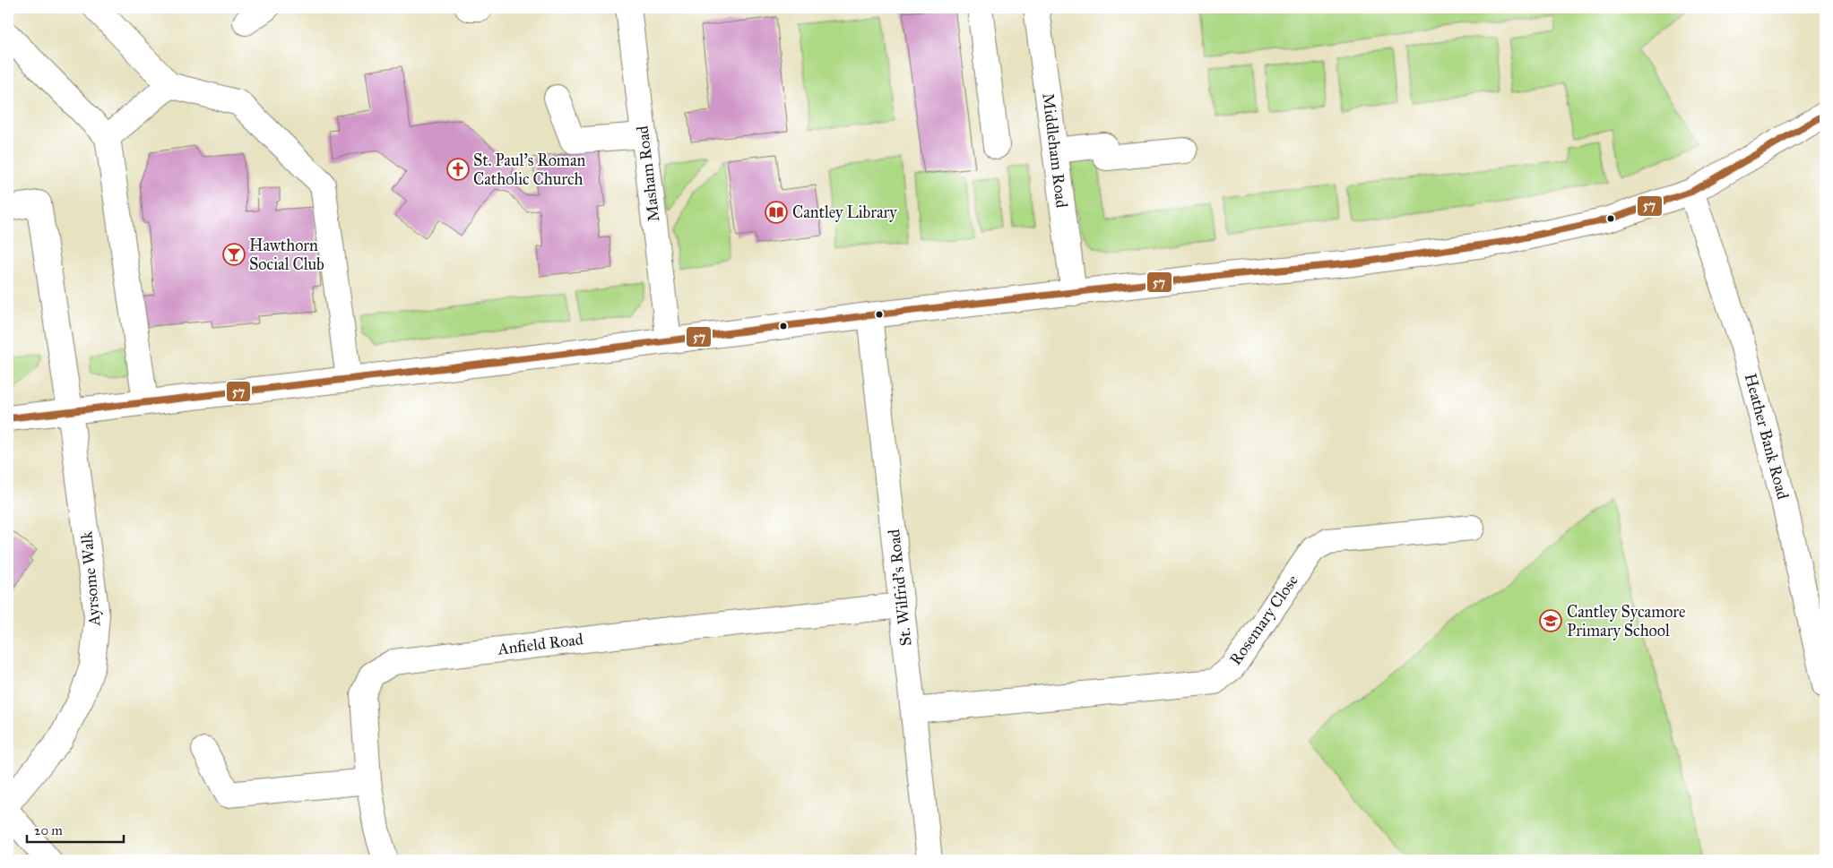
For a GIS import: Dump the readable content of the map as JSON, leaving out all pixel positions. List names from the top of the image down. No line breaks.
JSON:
{"streets":{"street":["Middleham Road","Masham Road","Heather Bank Road","Ayrsome Walk","St. Wilfrid's Road","Rosemary Close","Anfield Road"]},"crossings":[["St. Wilfrid's Road","Rosemary Close"],["St. Wilfrid's Road","Anfield Road"]],"places":{"church":["St. Paul's Roman Catholic Church"],"library":["Cantley Library"],"bar":["Hawthorn Social Club"],"school or university":["Cantley Sycamore Primary School"]},"lines":["transit line 57"],"scale_bar":"20 m"}
